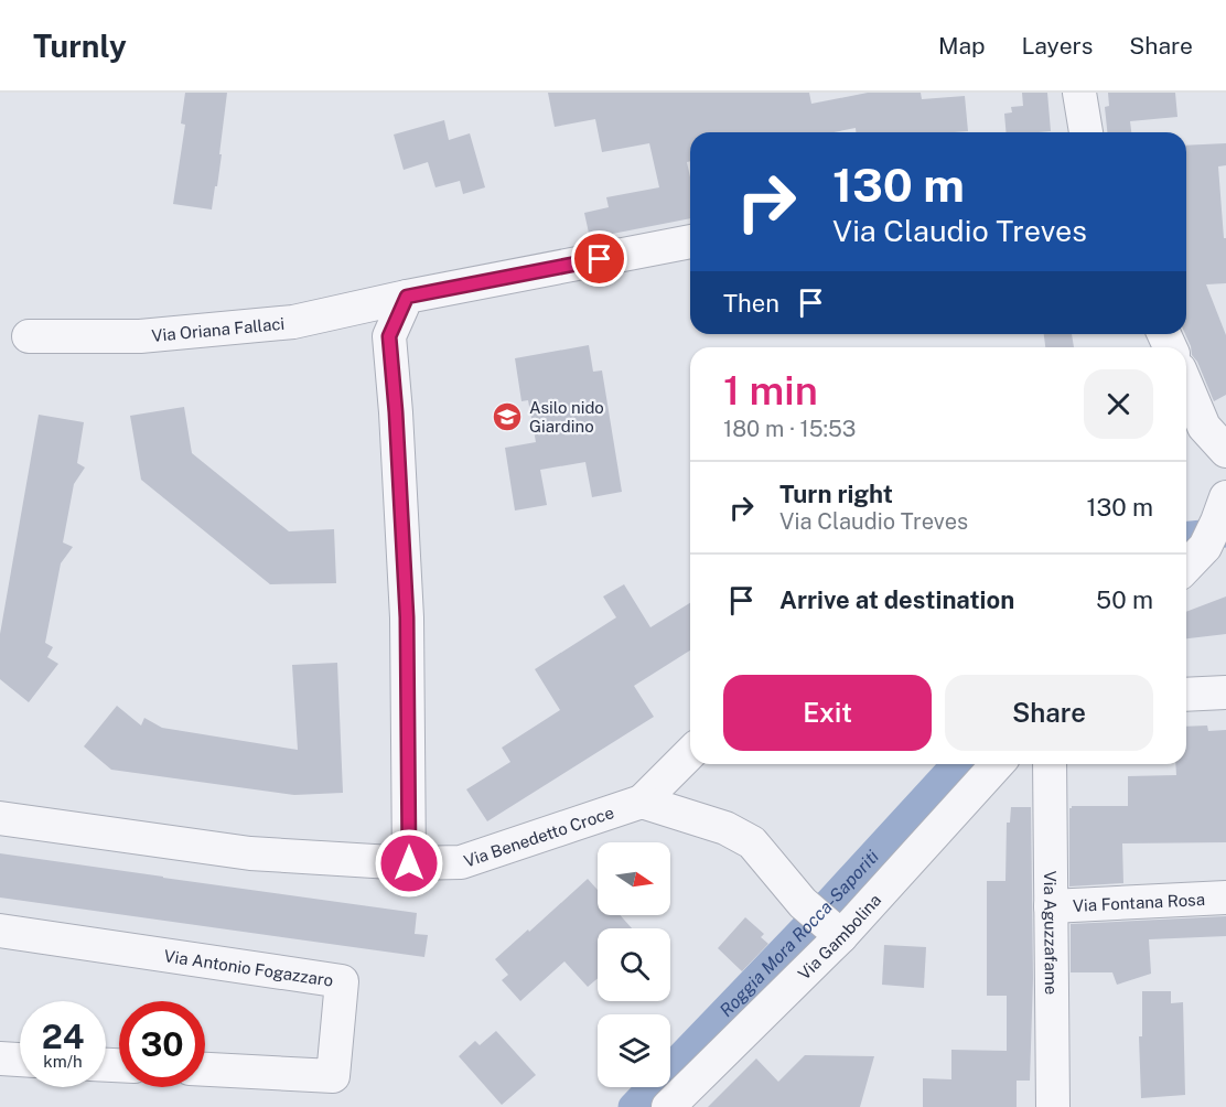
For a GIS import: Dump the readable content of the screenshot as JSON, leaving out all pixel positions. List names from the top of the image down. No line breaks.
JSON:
{"streets":{"street":["Via Oriana Fallaci","Via Benedetto Croce","Via Fontana Rosa","Via Aguzzafame","Via Gambolina","Via Antonio Fogazzaro"]},"crossings":[["Via Fontana Rosa","Via Aguzzafame"]],"water":["Roggia Mora Rocca-Saporiti"],"places":{"school or university":["Asilo nido Giardino"]},"north":"right","page":{"header":"Turnly","nav":["Map","Layers","Share"],"turn":["130 m","Via Claudio Treves"],"then":"Then","heading":["1 min","180 m · 15:53"],"list":[{"name":"Turn right","note":"Via Claudio Treves","value":"130 m"},{"name":"Arrive at destination","value":"50 m"}],"buttons":["Exit","Share"],"speed":"24 km/h","limit":"30"}}
